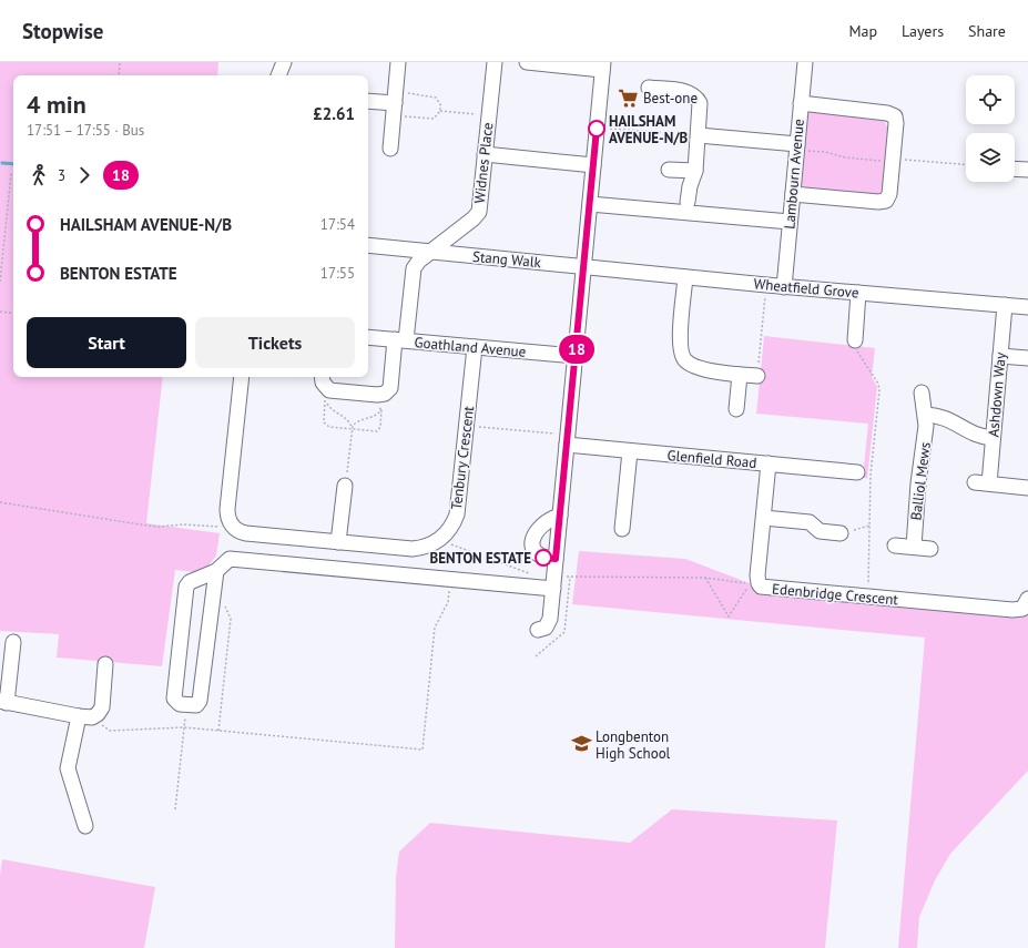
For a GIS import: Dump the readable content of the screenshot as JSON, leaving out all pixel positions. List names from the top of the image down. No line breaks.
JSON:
{"streets":{"street":["Widnes Place","Lambourn Avenue","Stang Walk","Wheatfield Grove","Goathland Avenue","Ashdown Way","Tenbury Crescent","Glenfield Road","Balliol Mews","Edenbridge Crescent"]},"crossings":[["Widnes Place","Stang Walk"],["Widnes Place","Goathland Avenue"],["Lambourn Avenue","Wheatfield Grove"],["Stang Walk","Wheatfield Grove"],["Wheatfield Grove","Ashdown Way"],["Goathland Avenue","Tenbury Crescent"],["Glenfield Road","Edenbridge Crescent"]],"places":{"supermarket":["Best-one"],"other":["HAILSHAM AVENUE-N/B","BENTON ESTATE"],"school or university":["Longbenton High School"]},"lines":["bus line 18"],"page":{"header":"Stopwise","nav":["Map","Layers","Share"],"on_map":"18","heading":["4 min","17:51 – 17:55 · Bus","£2.61"],"legs":["3","18"],"list":[{"name":"HAILSHAM AVENUE-N/B","value":"17:54"},{"name":"BENTON ESTATE","value":"17:55"}],"buttons":["Start","Tickets"]}}
